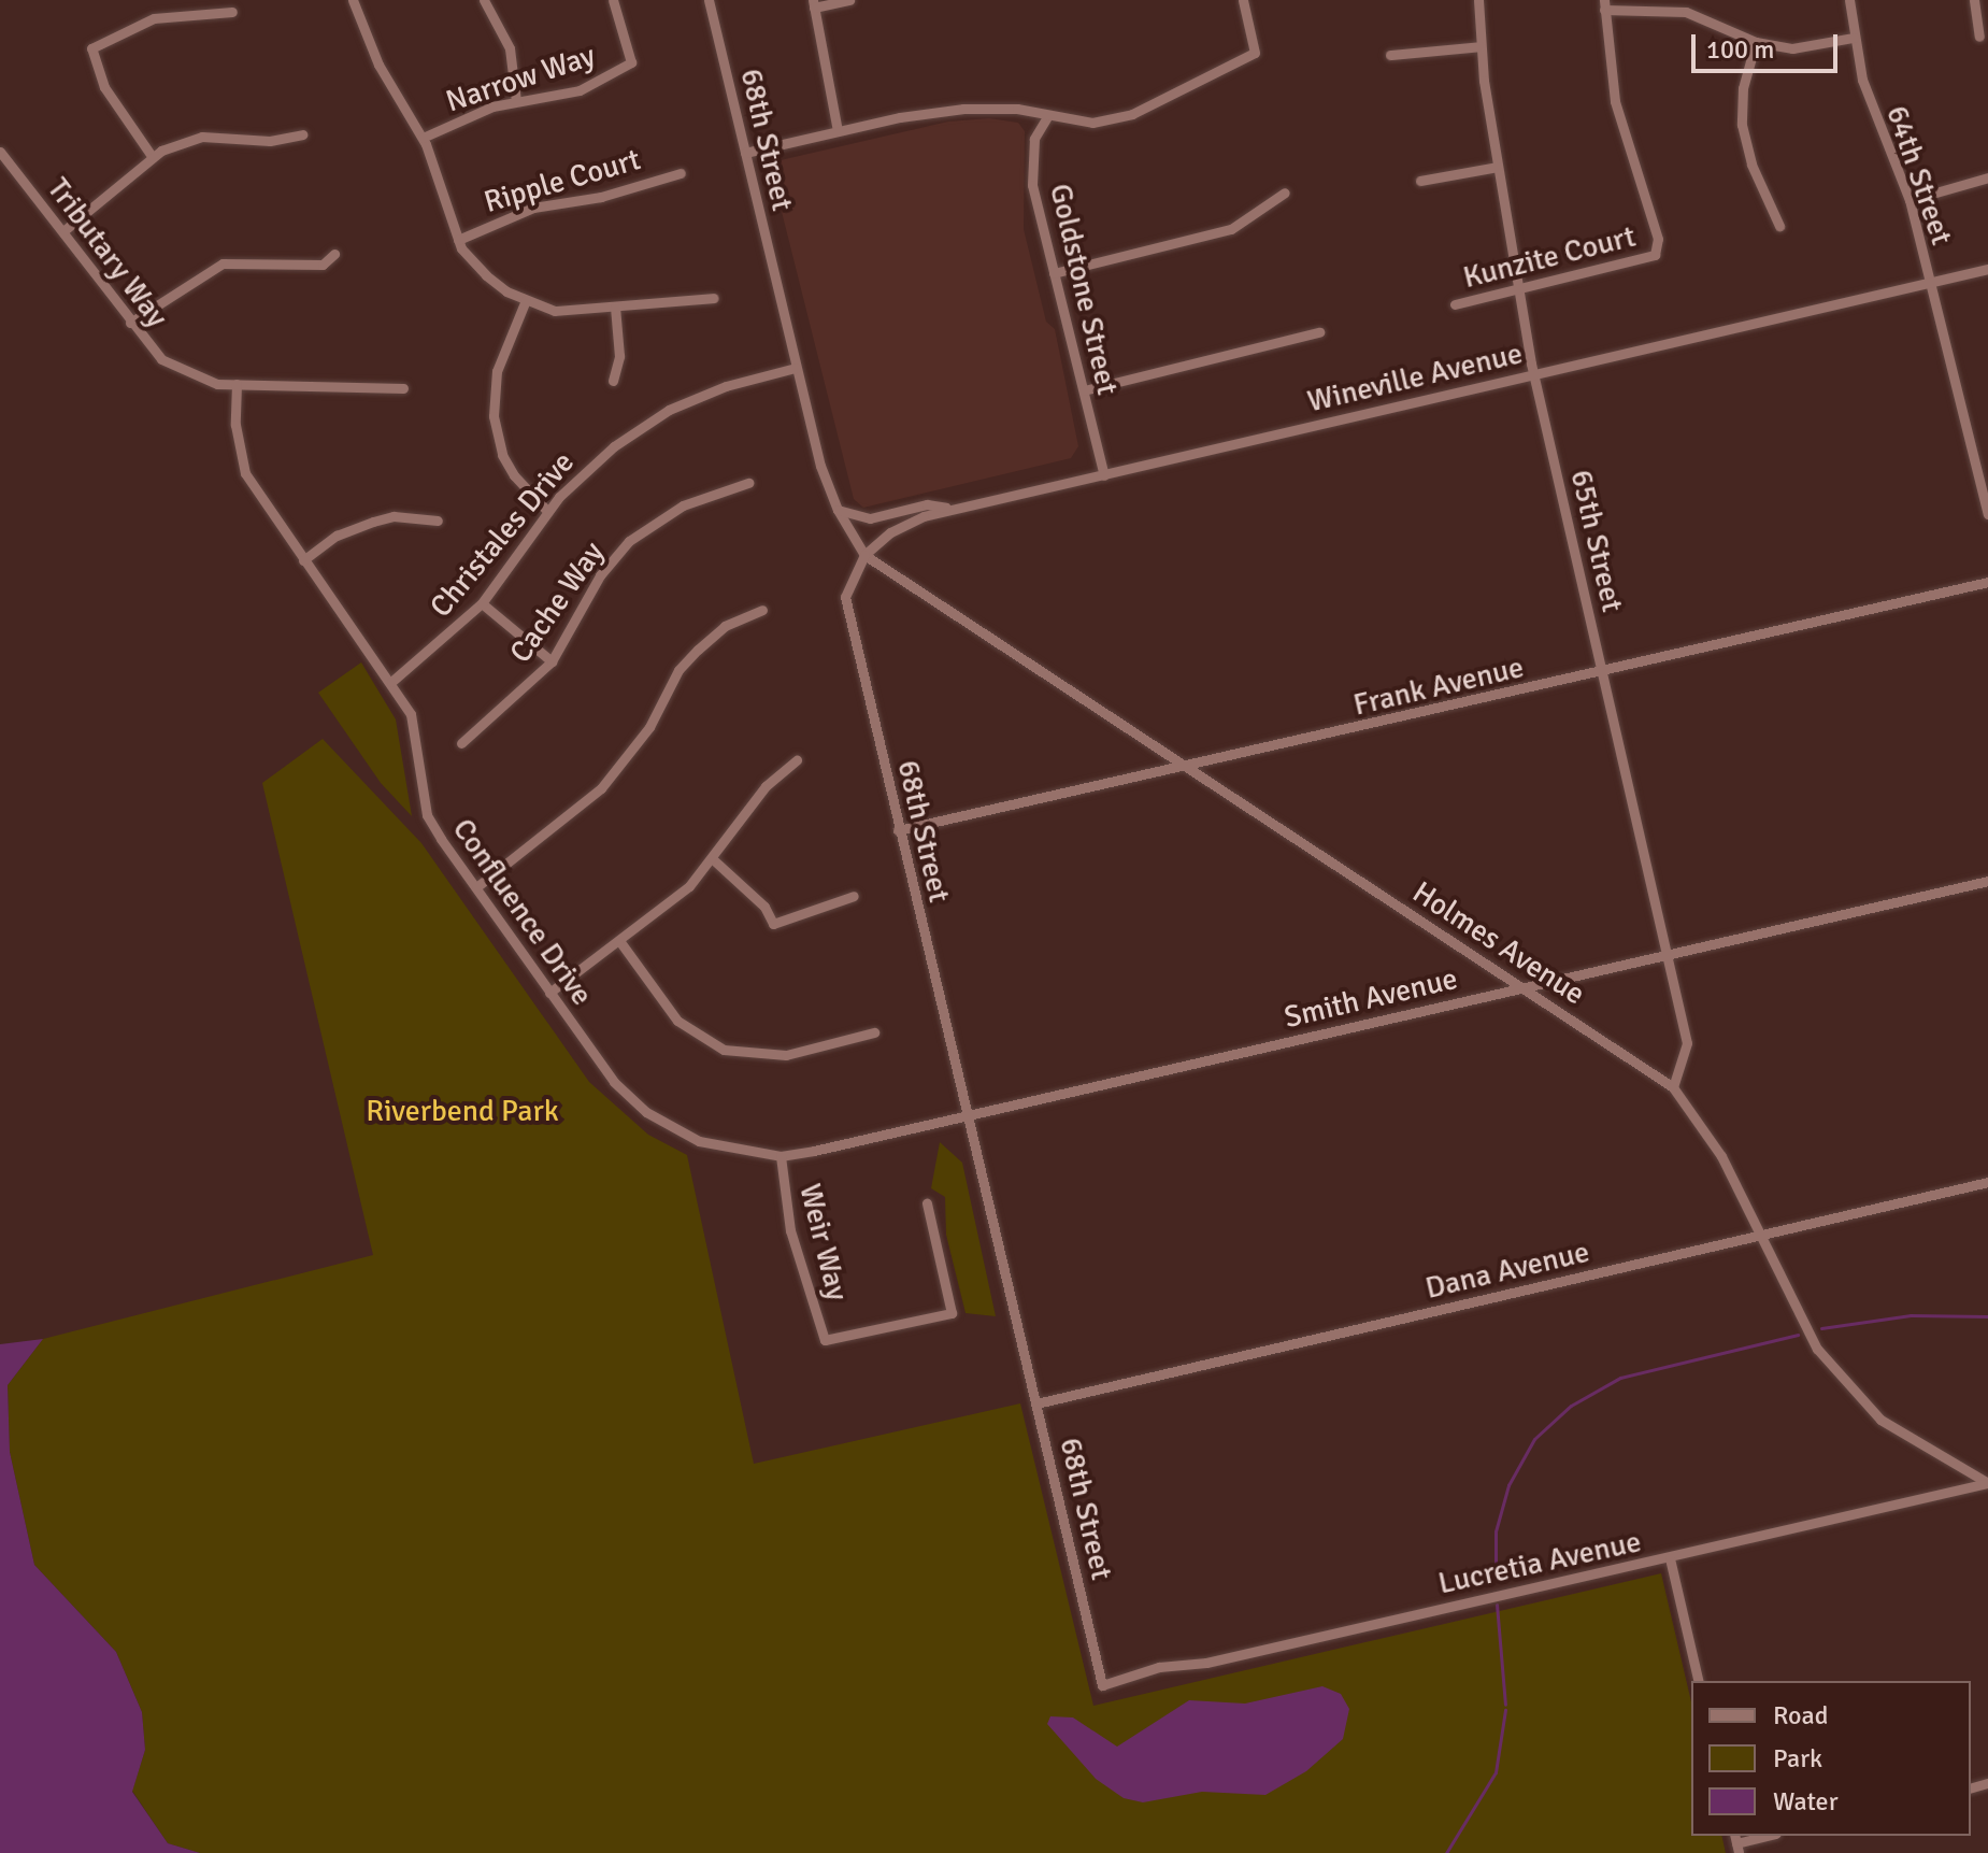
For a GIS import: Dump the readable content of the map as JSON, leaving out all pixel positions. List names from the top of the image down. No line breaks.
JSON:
{"streets":{"street":["Narrow Way","68th Street","64th Street","Ripple Court","Tributary Way","Kunzite Court","Goldstone Street","Wineville Avenue","Christales Drive","65th Street","Cache Way","Frank Avenue","Confluence Drive","Holmes Avenue","Smith Avenue","Weir Way","Dana Avenue","Lucretia Avenue"]},"crossings":[["68th Street","Wineville Avenue"],["68th Street","Christales Drive"],["68th Street","Frank Avenue"],["68th Street","Confluence Drive"],["68th Street","Holmes Avenue"],["68th Street","Smith Avenue"],["68th Street","Dana Avenue"],["68th Street","Lucretia Avenue"],["64th Street","Wineville Avenue"],["Tributary Way","Confluence Drive"],["Kunzite Court","65th Street"],["Goldstone Street","Wineville Avenue"],["Wineville Avenue","65th Street"],["Wineville Avenue","Holmes Avenue"],["Christales Drive","Confluence Drive"],["65th Street","Frank Avenue"],["65th Street","Holmes Avenue"],["65th Street","Smith Avenue"],["Frank Avenue","Holmes Avenue"],["Confluence Drive","Smith Avenue"],["Confluence Drive","Weir Way"],["Holmes Avenue","Smith Avenue"],["Holmes Avenue","Dana Avenue"],["Holmes Avenue","Lucretia Avenue"]],"parks":["Riverbend Park"],"legend":["Road","Park","Water"],"scale_bar":"100 m"}
